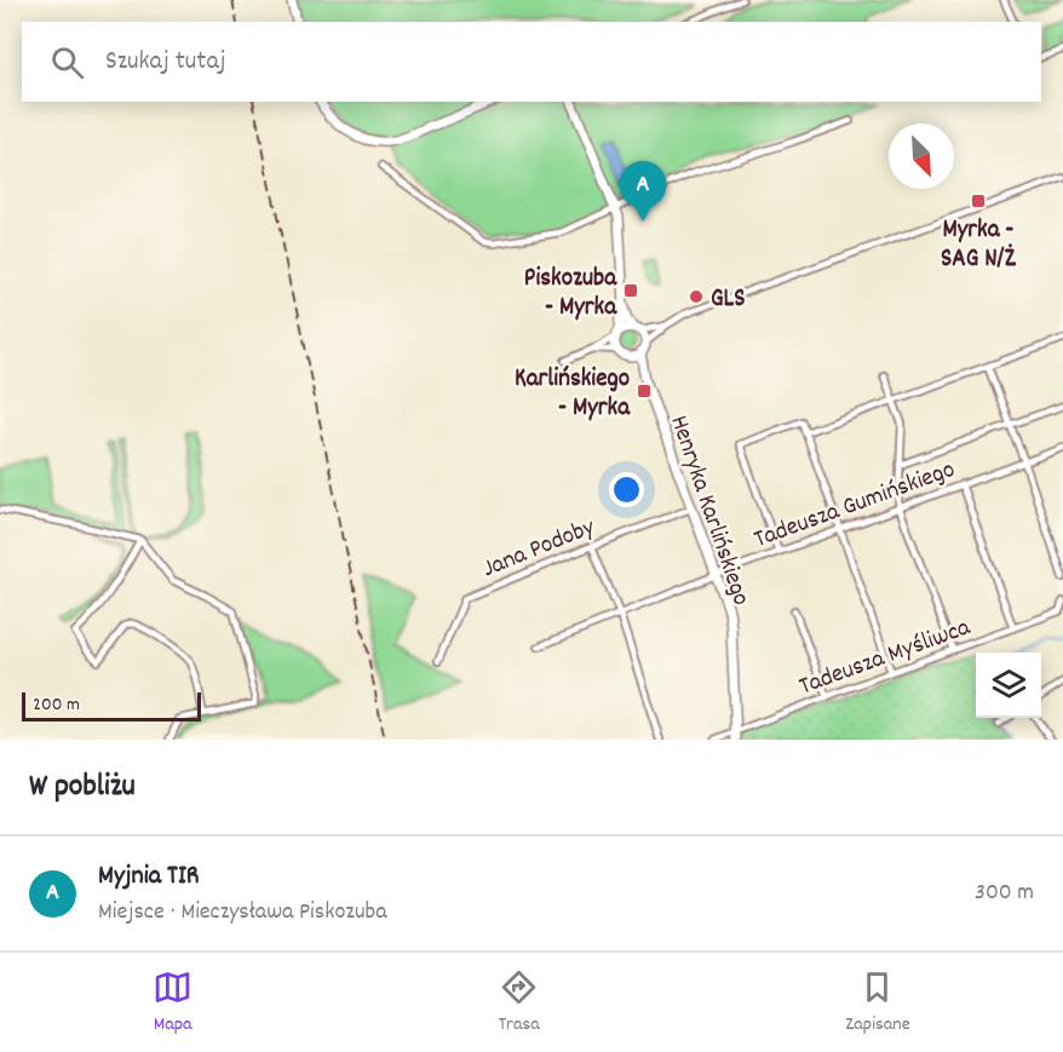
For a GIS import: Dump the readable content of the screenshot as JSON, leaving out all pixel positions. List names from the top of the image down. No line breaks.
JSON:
{"streets":{"street":["Tadeusza Gumińskiego","Henryka Karlińskiego","Jana Podoby","Tadeusza Myśliwca"]},"crossings":[["Tadeusza Gumińskiego","Henryka Karlińskiego"],["Henryka Karlińskiego","Jana Podoby"],["Henryka Karlińskiego","Tadeusza Myśliwca"]],"places":{"transit":["Myrka - SAG N/Ż","Piskozuba - Myrka","Karlińskiego - Myrka"],"other":["GLS"]},"scale_bar":"200 m","north":"bottom right","page":{"search":"Szukaj tutaj","pins":"A","scale":"200 m","heading":"W pobliżu","list":[{"mark":"A","name":"Myjnia TIR","note":"Miejsce · Mieczysława Piskozuba","value":"300 m"}],"nav":["Mapa","Trasa","Zapisane"]}}
